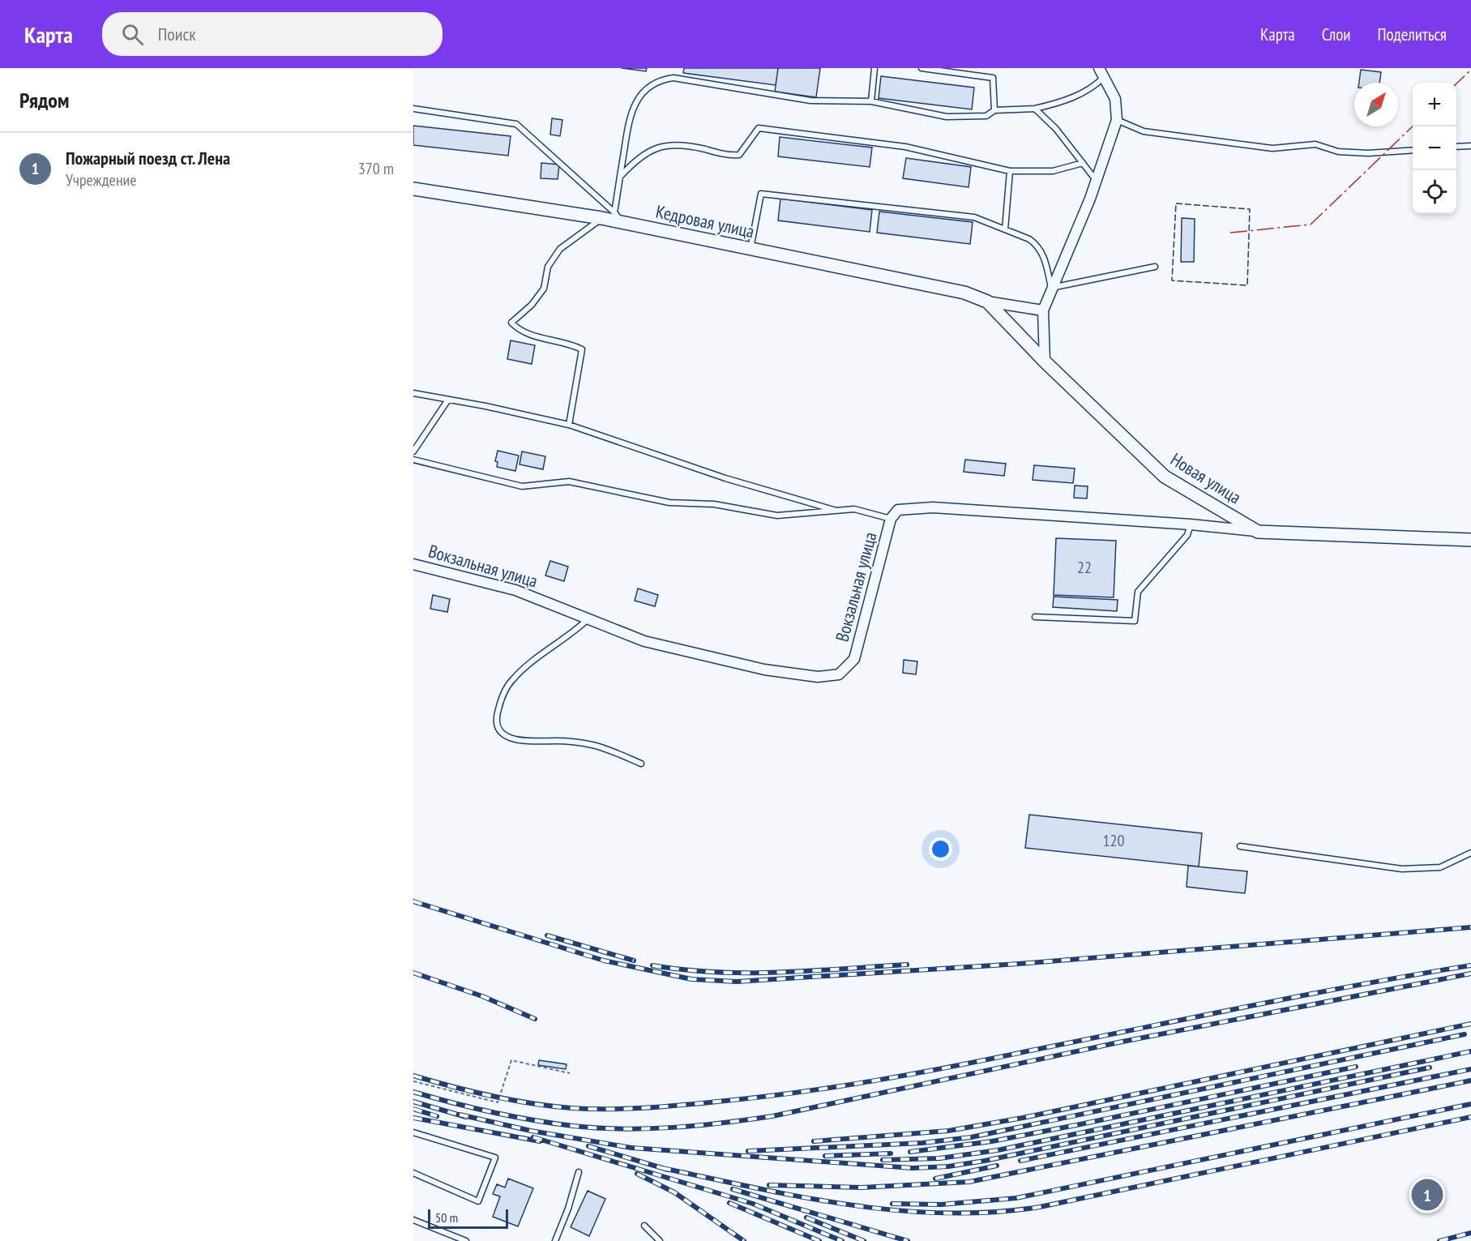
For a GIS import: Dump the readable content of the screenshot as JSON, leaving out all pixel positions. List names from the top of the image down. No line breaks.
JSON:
{"streets":{"street":["Кедровая улица","Новая улица","Вокзальная улица"]},"crossings":[["Кедровая улица","Новая улица"],["Новая улица","Вокзальная улица"]],"house_numbers":["22","120"],"scale_bar":"50 m","north":"top right","page":{"header":"Карта","search":"Поиск","nav":["Карта","Слои","Поделиться"],"heading":"Рядом","map_buttons":["+","−"],"list":[{"mark":"1","name":"Пожарный поезд ст. Лена","note":"Учреждение","value":"370 m"}],"pins":"1","scale":"50 m"}}
